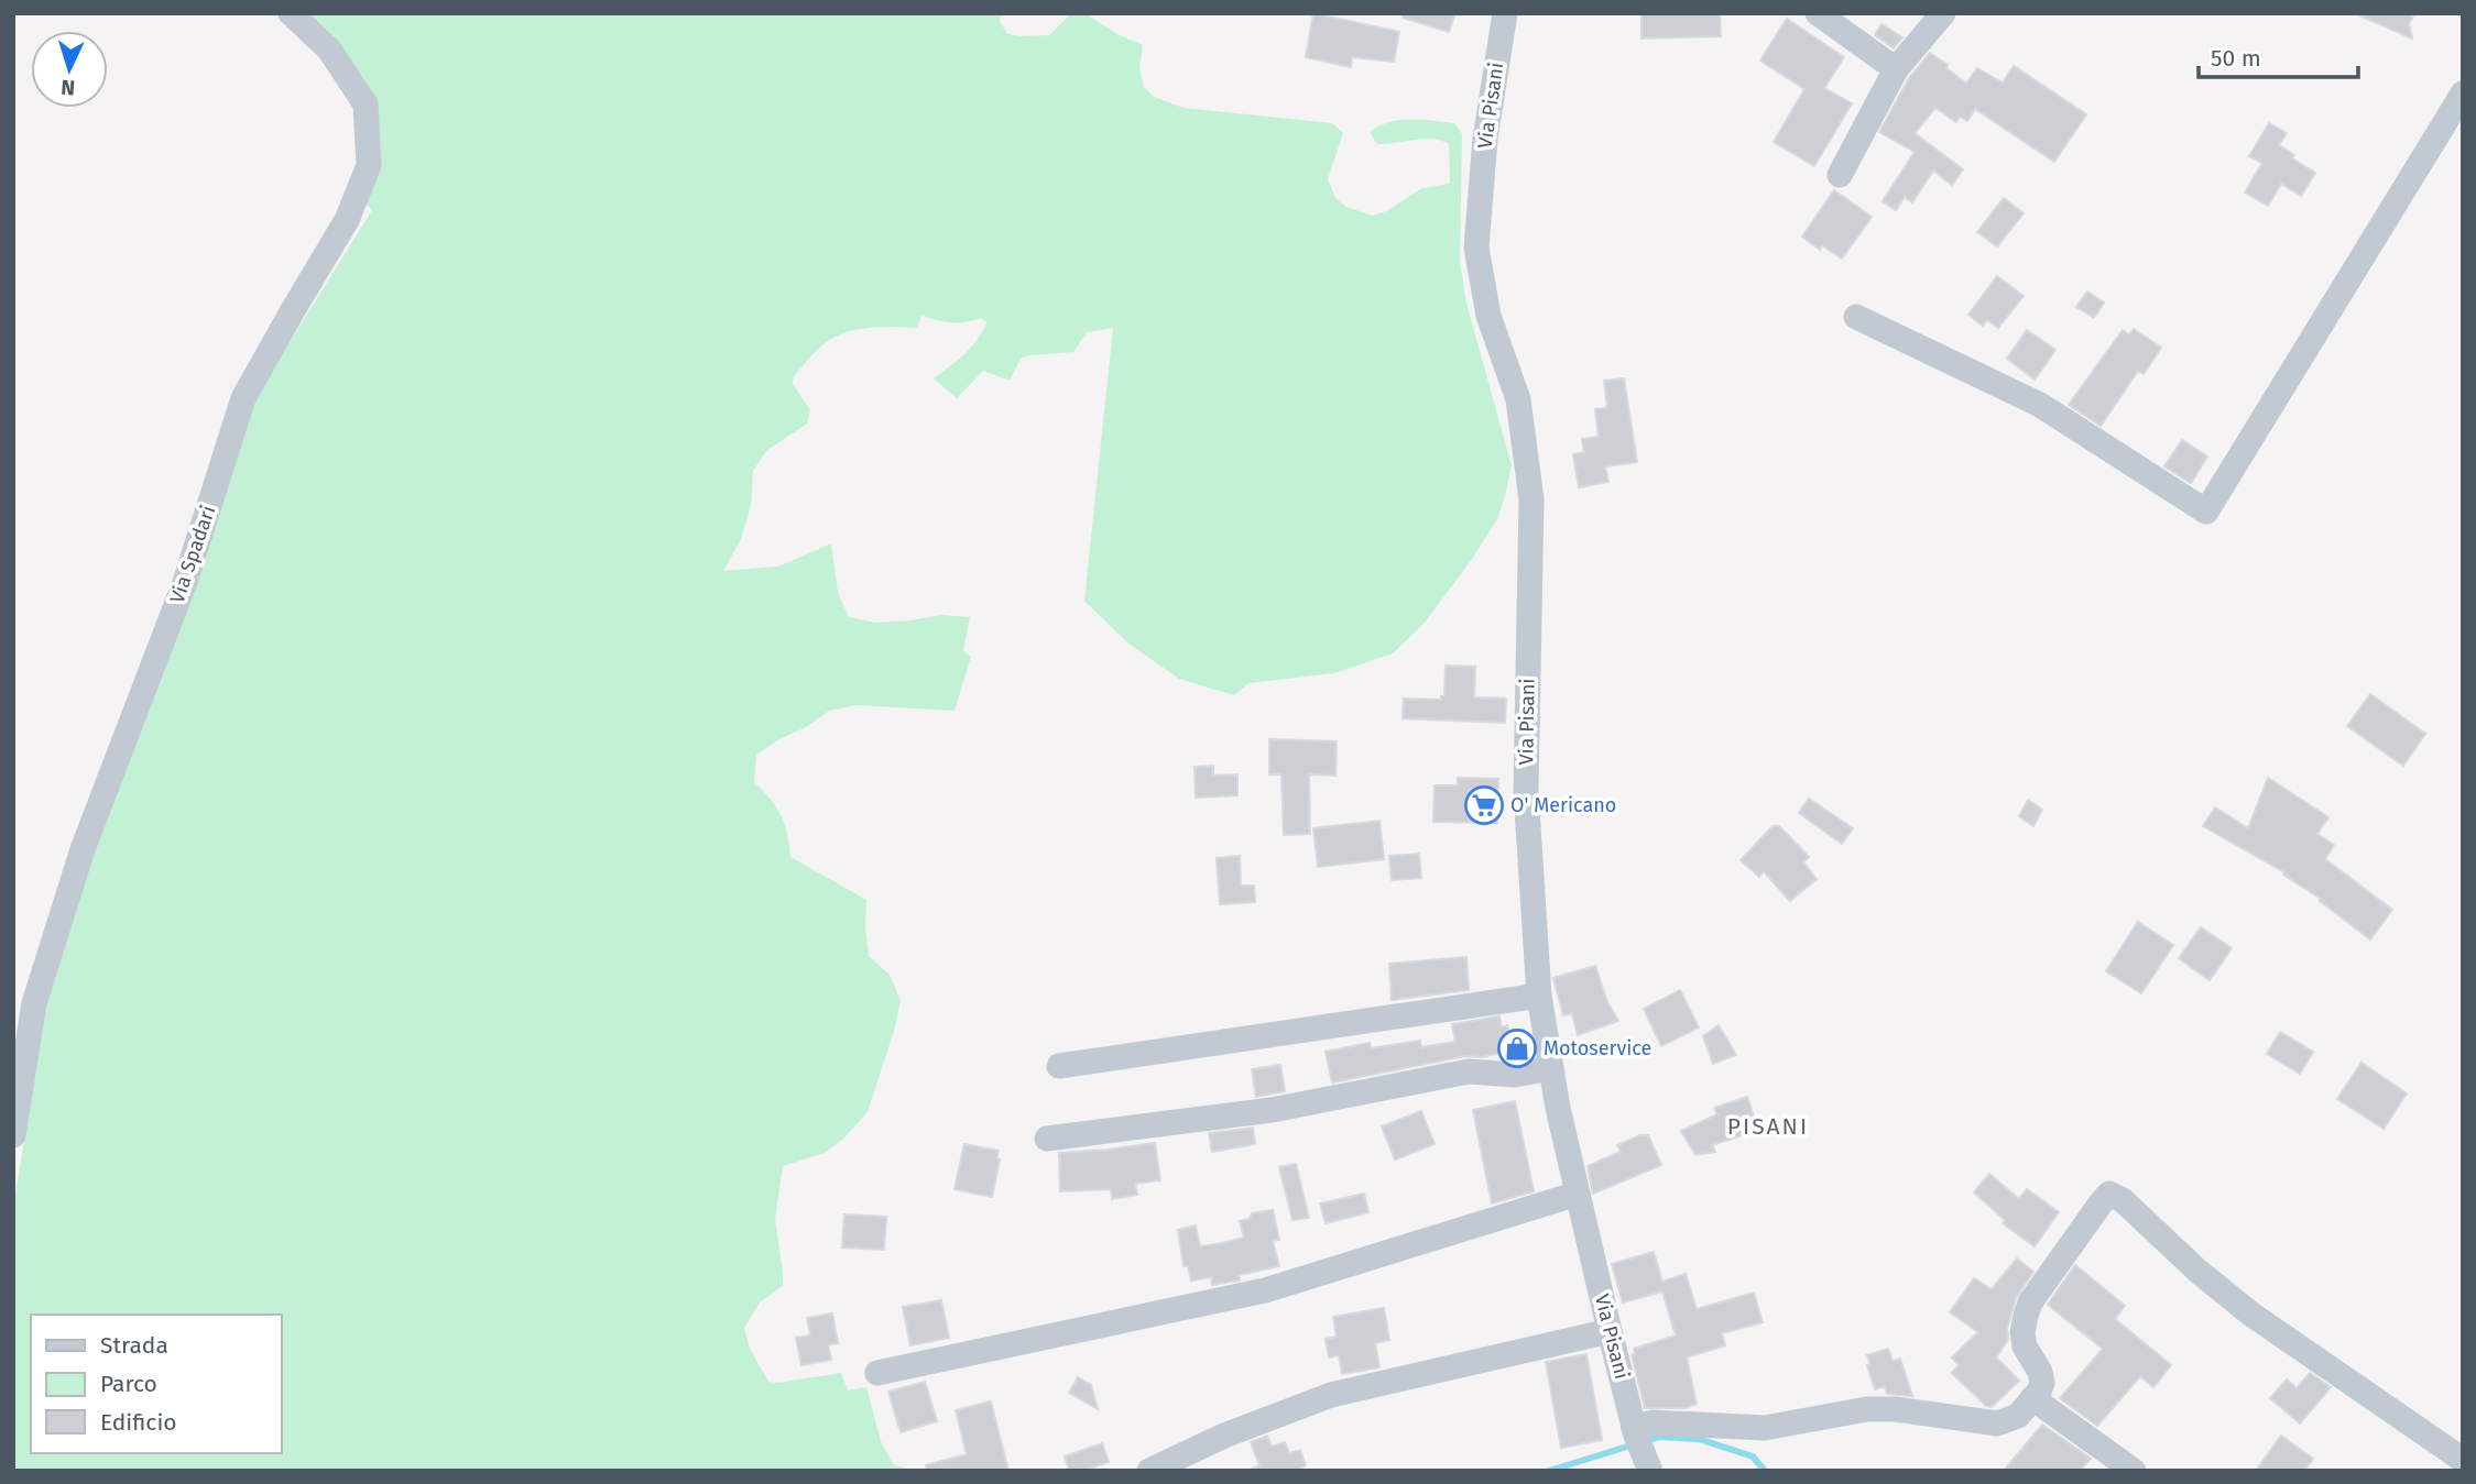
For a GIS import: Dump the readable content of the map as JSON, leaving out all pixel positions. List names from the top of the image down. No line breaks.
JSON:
{"streets":{"street":["Via Pisani","Via Spadari"]},"districts":["PISANI"],"places":{"supermarket":["O' Mericano"],"shop":["Motoservice"]},"legend":["Strada","Parco","Edificio"],"scale_bar":"50 m","north":"bottom"}
